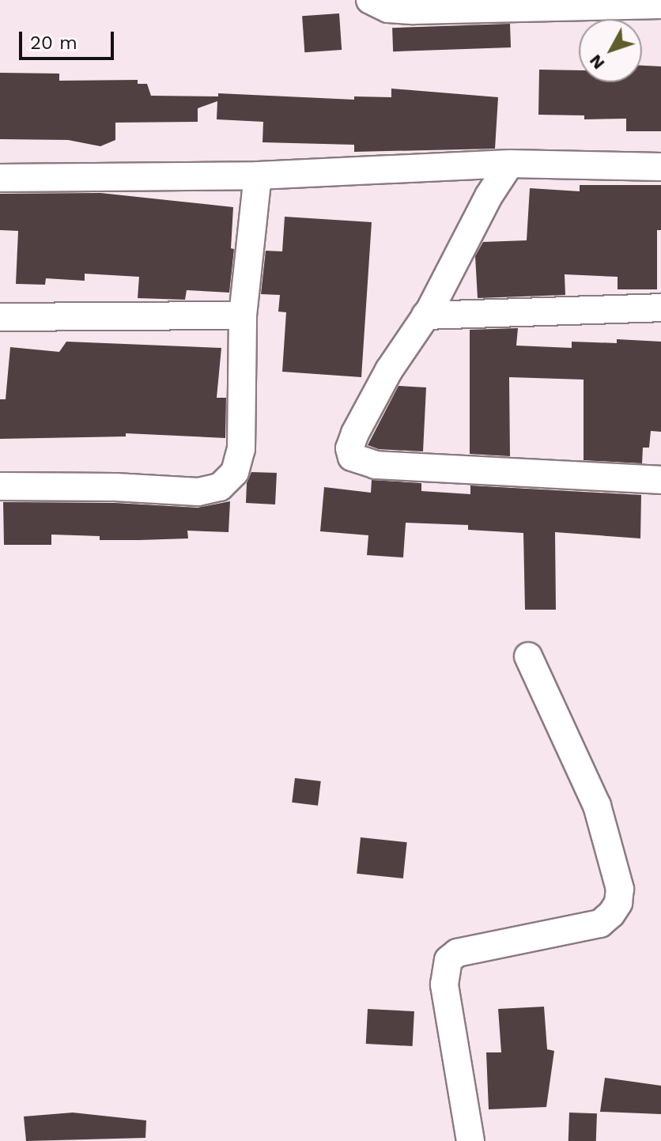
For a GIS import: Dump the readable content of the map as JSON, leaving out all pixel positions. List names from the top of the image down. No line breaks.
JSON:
{"scale_bar":"20 m","north":"bottom left"}
